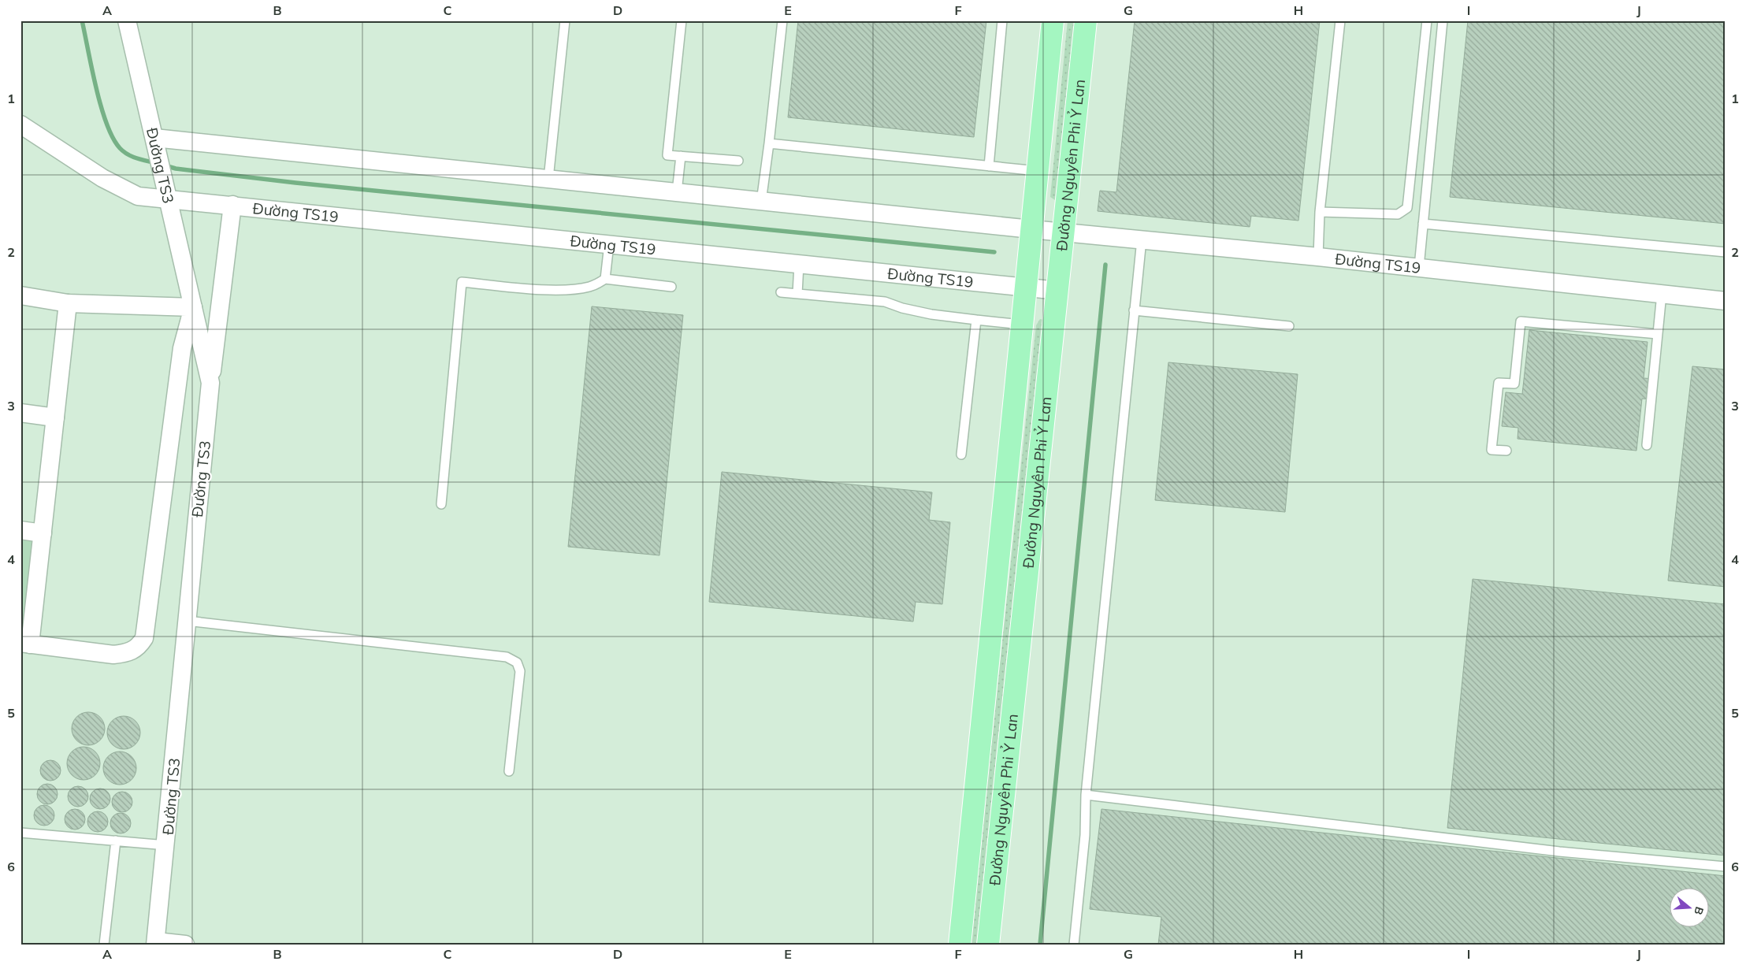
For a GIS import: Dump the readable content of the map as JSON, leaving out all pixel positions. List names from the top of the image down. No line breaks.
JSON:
{"streets":{"main road":["Đường Nguyên Phi Ỷ Lan"],"street":["Đường TS3","Đường TS19"]},"crossings":[["Đường TS3","Đường TS19"],["Đường Nguyên Phi Ỷ Lan","Đường TS19"]],"north":"right","grid":{"columns":["A","B","C","D","E","F","G","H","I","J"],"rows":["1","2","3","4","5","6"]}}
